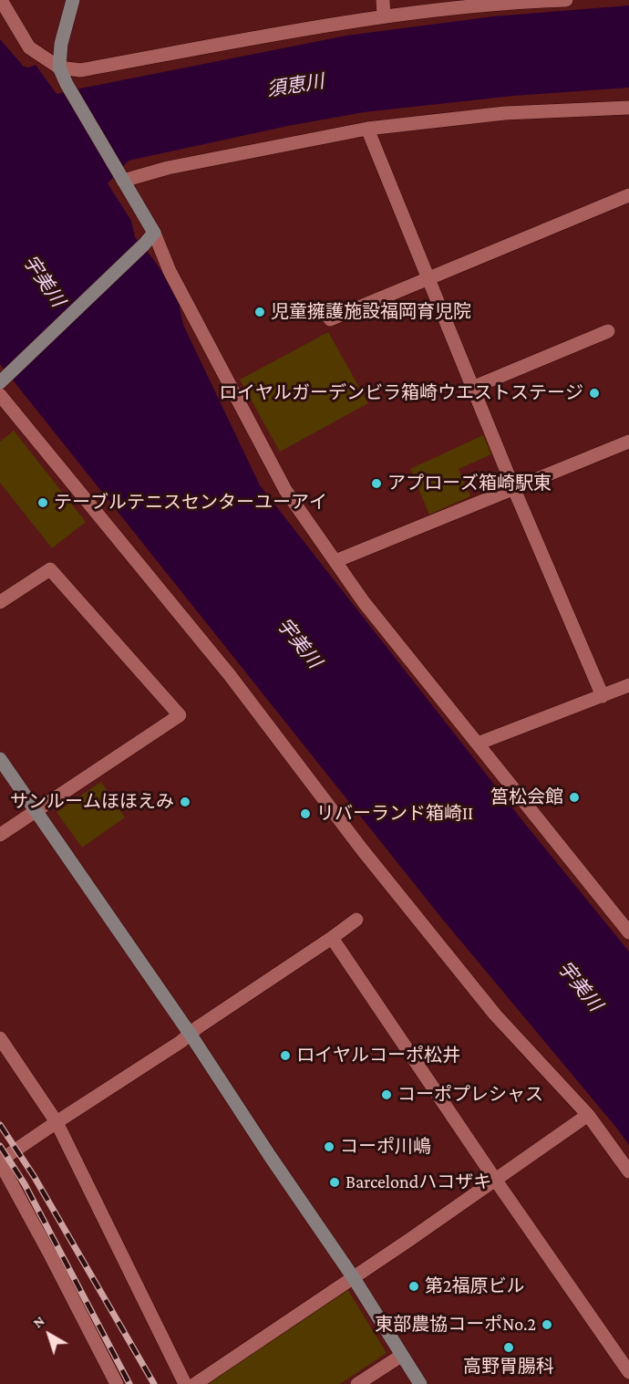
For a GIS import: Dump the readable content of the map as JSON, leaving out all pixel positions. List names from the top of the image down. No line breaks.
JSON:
{"water":["須恵川","宇美川"],"places":["児童擁護施設福岡育児院","ロイヤルガーデンビラ箱崎ウエストステージ","アプローズ箱崎駅東","テーブルテニスセンターユーアイ","筥松会館","サンルームほほえみ","リバーランド箱崎II","ロイヤルコーポ松井","コーポプレシャス","コーポ川嶋","Barcelondハコザキ","第2福原ビル","東部農協コーポNo.2","高野胃腸科"],"north":"top left"}
